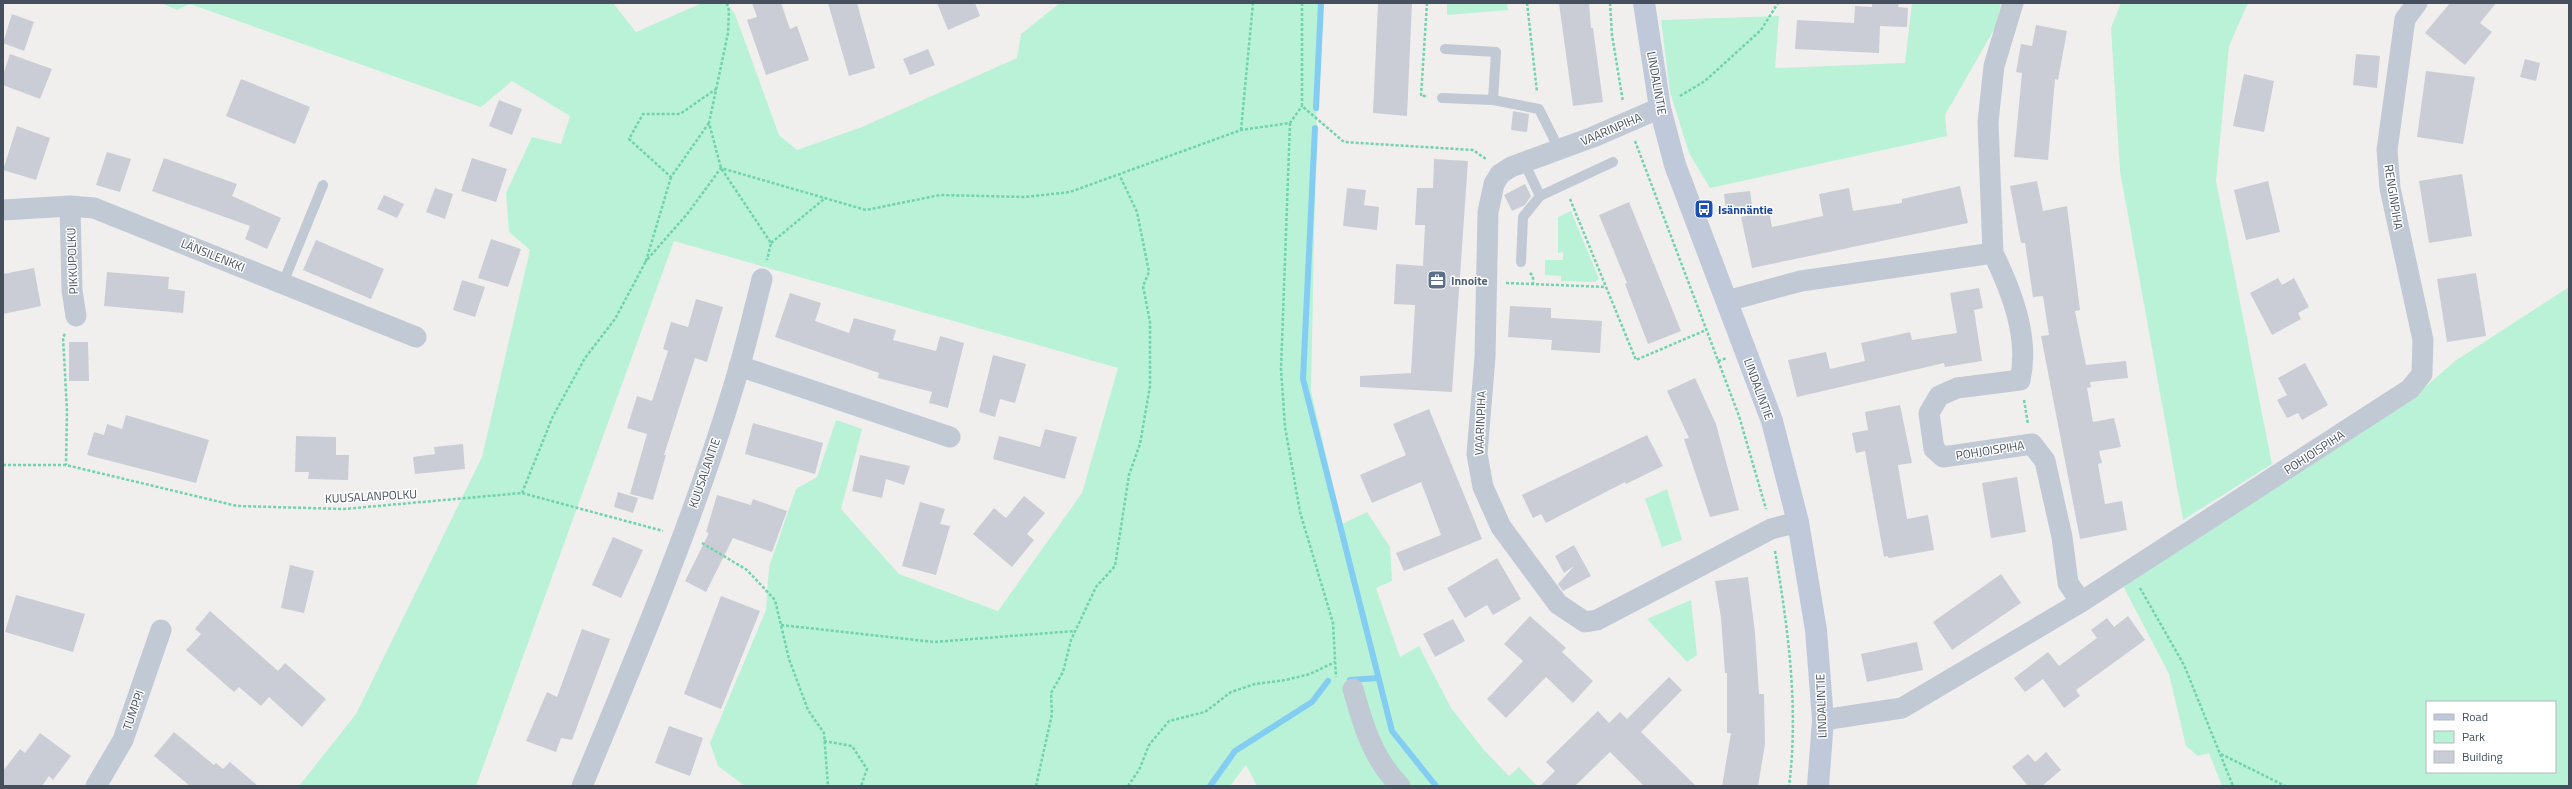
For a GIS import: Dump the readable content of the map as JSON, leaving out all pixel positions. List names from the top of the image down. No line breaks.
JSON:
{"streets":{"street":["LINDALINTIE","VAARINPIHA","RENGINPIHA","LÄNSILENKKI","PIKKUPOLKU","POHJOISPIHA","KUUSALANTIE","TUMPPI"],"path":["KUUSALANPOLKU"]},"crossings":[["LINDALINTIE","VAARINPIHA"],["LINDALINTIE","POHJOISPIHA"],["RENGINPIHA","POHJOISPIHA"],["LÄNSILENKKI","PIKKUPOLKU"],["KUUSALANTIE","KUUSALANPOLKU"]],"places":{"bus stop":["Isännäntie"],"office":["Innoite"]},"legend":["Road","Park","Building"]}
